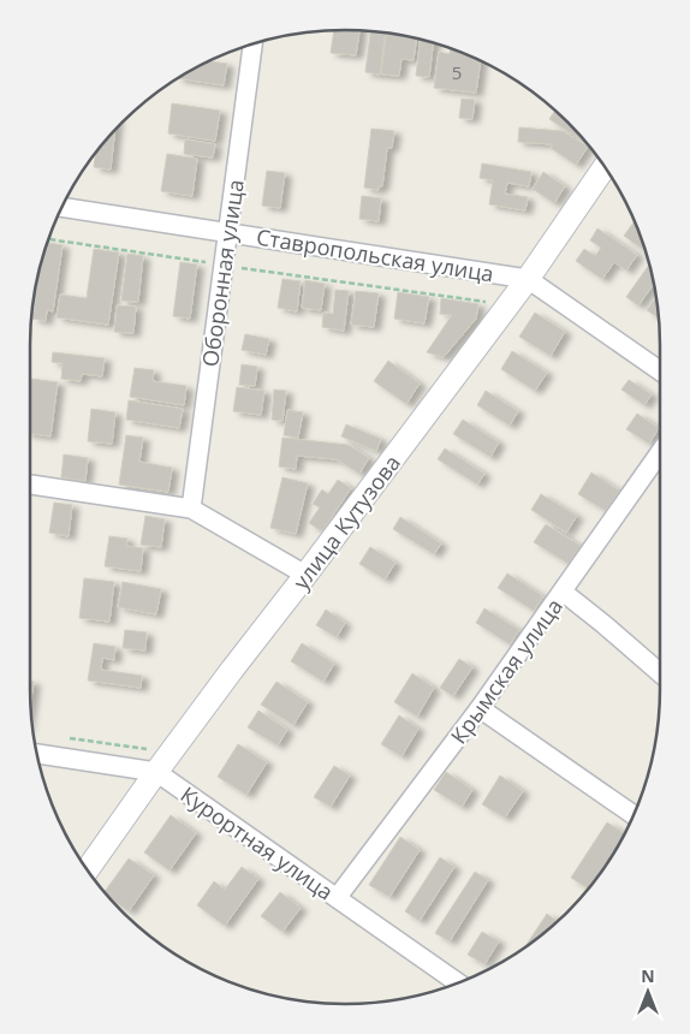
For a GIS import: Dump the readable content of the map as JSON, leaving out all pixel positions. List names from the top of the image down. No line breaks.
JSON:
{"streets":{"street":["Ставропольская улица","Оборонная улица","улица Кутузова","Крымская улица","Курортная улица"]},"crossings":[["Ставропольская улица","Оборонная улица"],["Ставропольская улица","улица Кутузова"],["улица Кутузова","Курортная улица"],["Крымская улица","Курортная улица"]],"house_numbers":["5"],"north":"top"}
